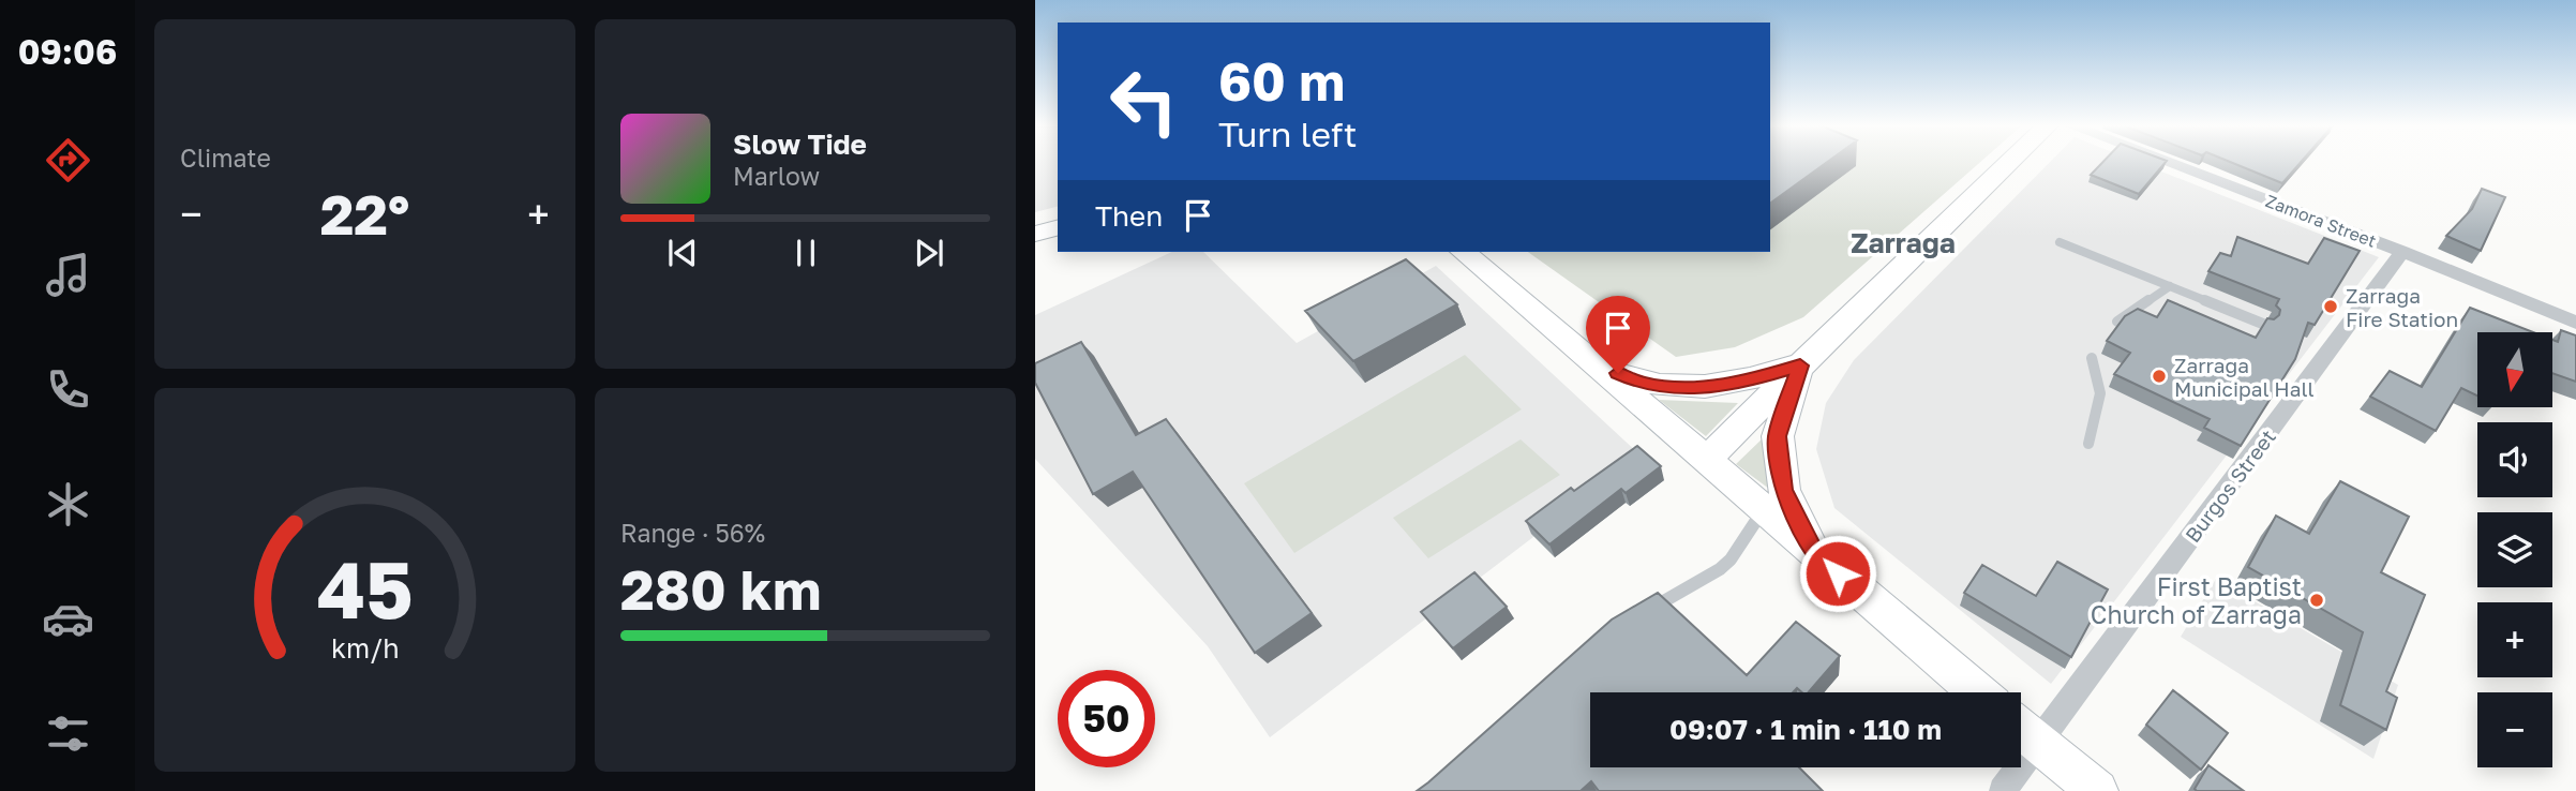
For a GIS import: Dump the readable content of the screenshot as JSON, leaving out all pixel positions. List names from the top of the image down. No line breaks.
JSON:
{"streets":{"street":["Zamora Street","Burgos Street"]},"crossings":[["Zamora Street","Burgos Street"]],"districts":["Zarraga"],"places":["Zarraga Fire Station","Zarraga Municipal Hall","First Baptist Church of Zarraga"],"north":"bottom","page":{"tabs":"09:06","tile":["Climate",["Range · 56%","280 km"]],"turn":["60 m","Turn left"],"song":["Slow Tide","Marlow"],"then":"Then","heat":["−","22°","+"],"map_buttons":["+","−"],"limit":"50","trip":"09:07 · 1 min · 110 m","gauge":["45","km/h"]}}
